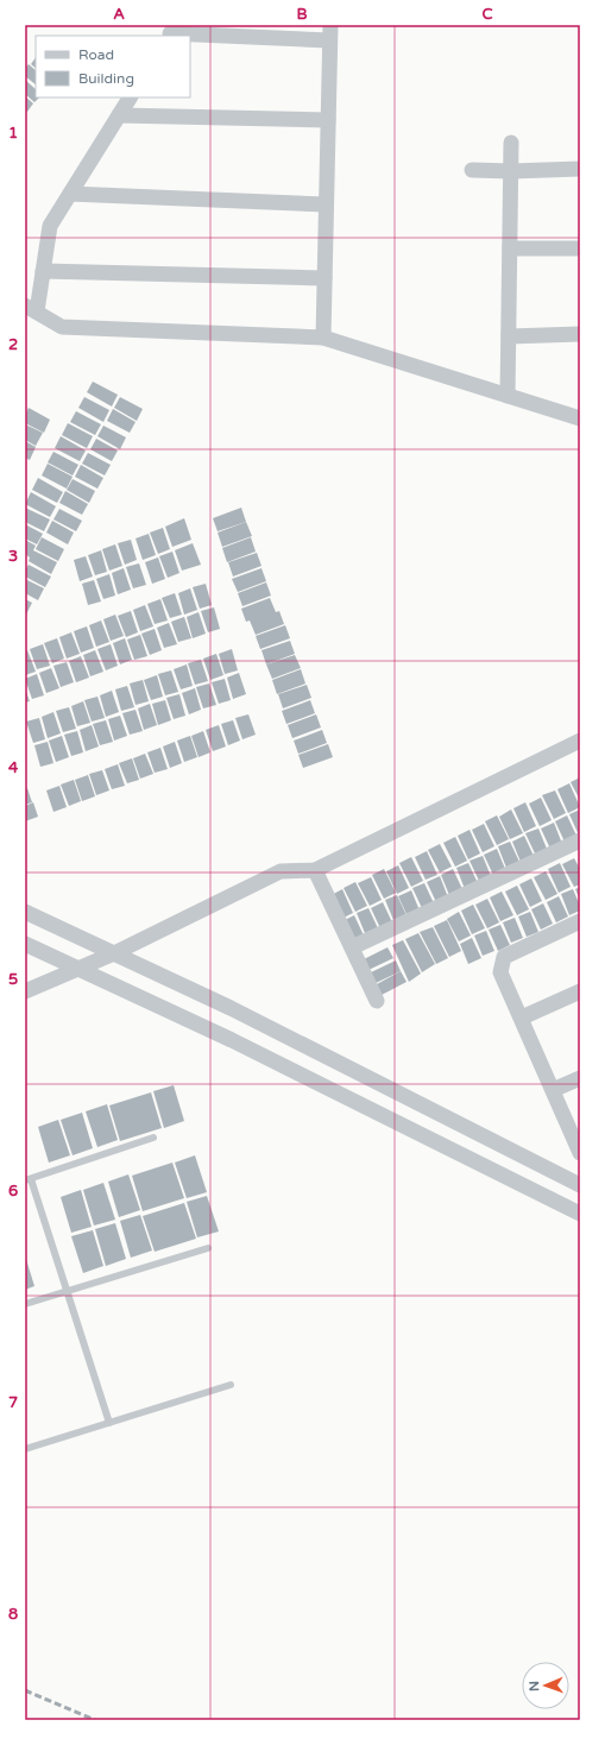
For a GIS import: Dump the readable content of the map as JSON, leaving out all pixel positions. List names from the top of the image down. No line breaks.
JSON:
{"legend":["Road","Building"],"north":"left","grid":{"columns":["A","B","C"],"rows":["1","2","3","4","5","6","7","8"]}}
